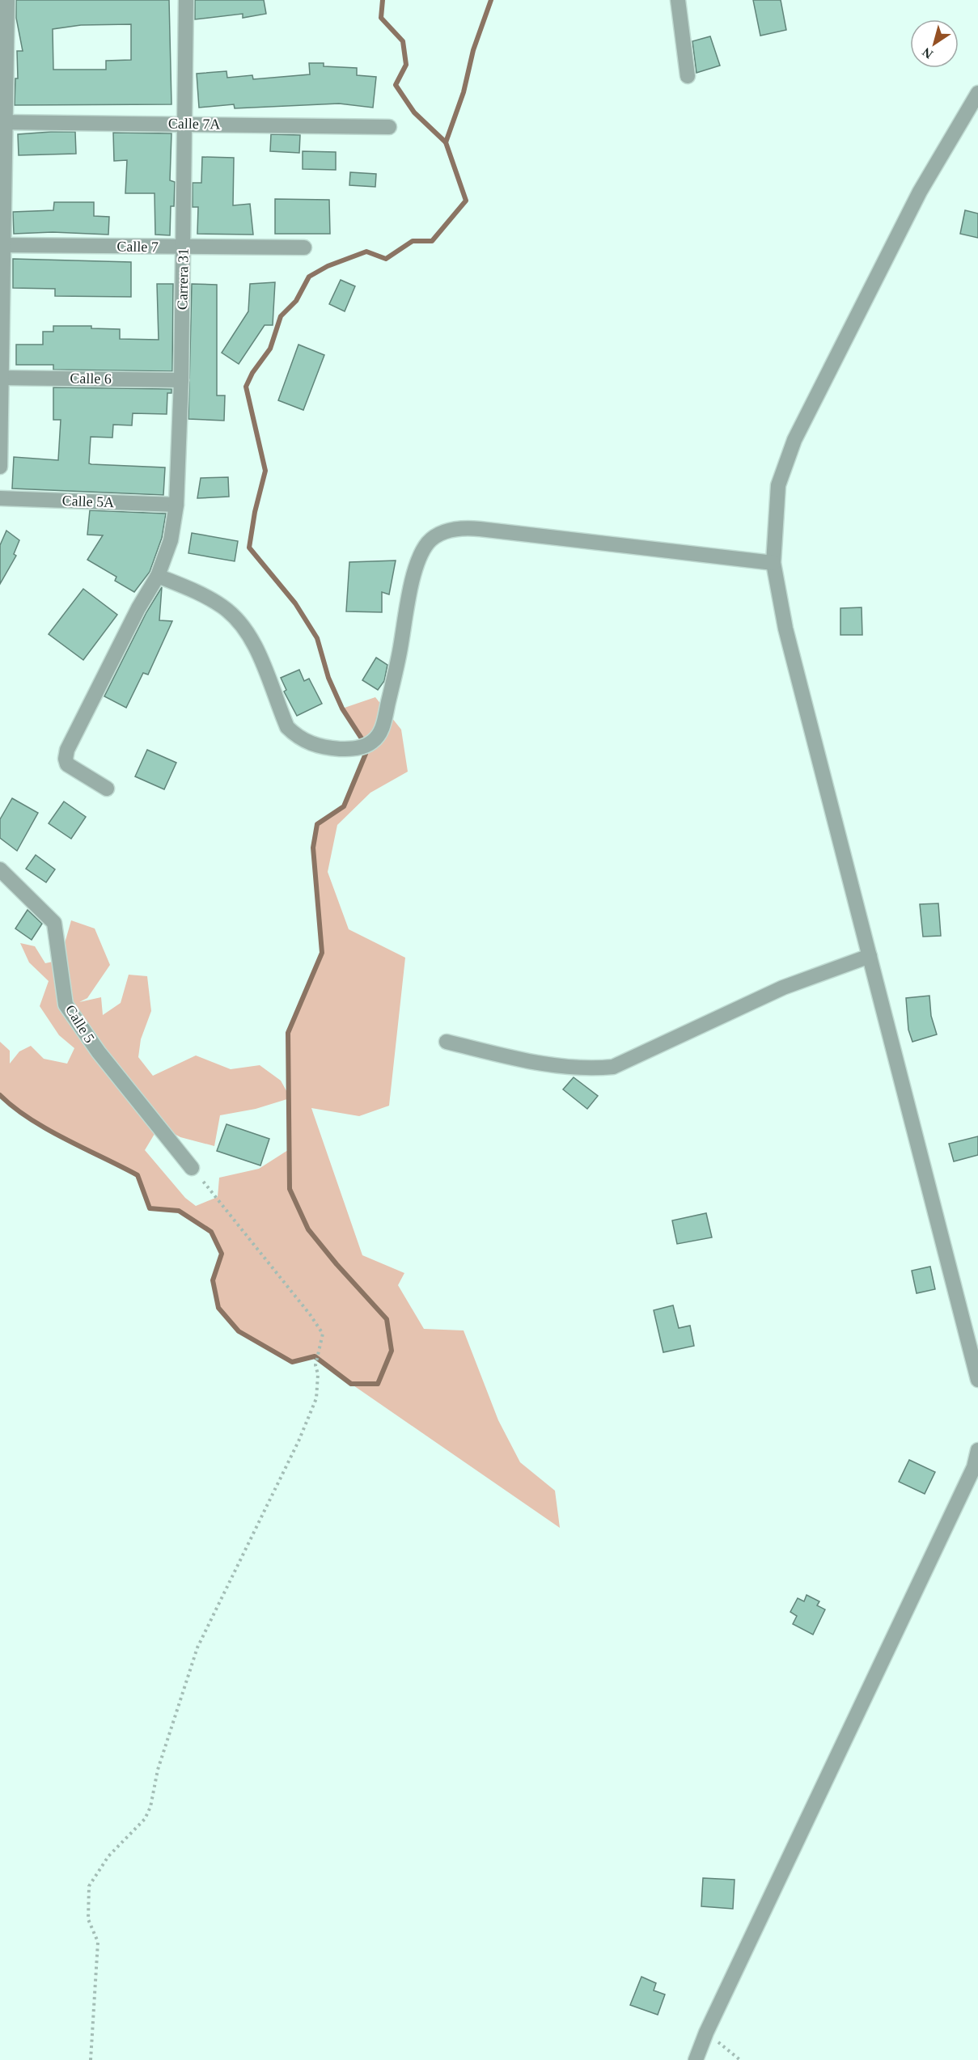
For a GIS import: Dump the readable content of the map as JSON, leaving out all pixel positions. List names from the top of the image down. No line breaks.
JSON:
{"streets":{"street":["Calle 7A","Calle 7","Carrera 31","Calle 6","Calle 5A","Calle 5"]},"crossings":[["Calle 7A","Carrera 31"],["Calle 7","Carrera 31"],["Carrera 31","Calle 6"],["Carrera 31","Calle 5A"]],"north":"bottom left"}
